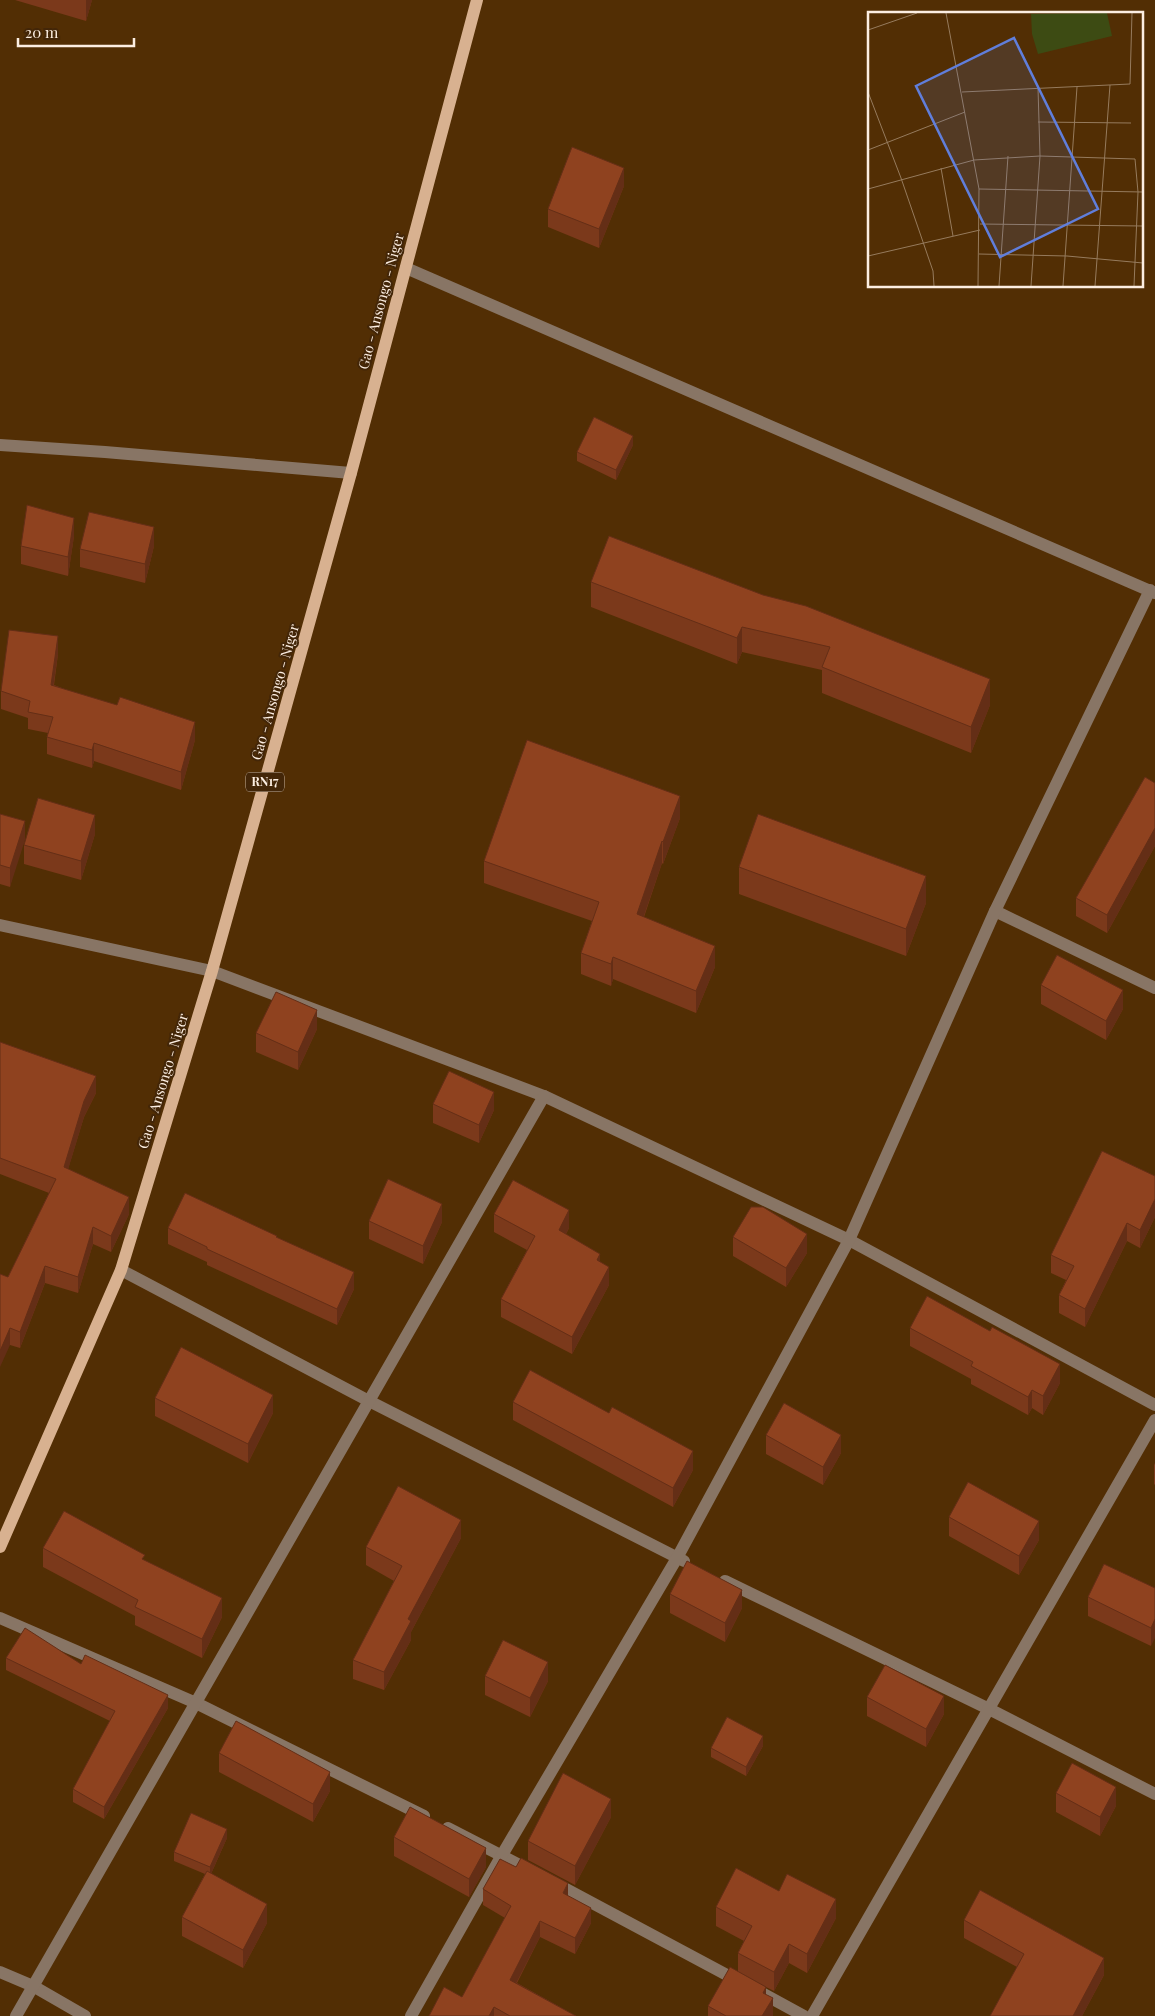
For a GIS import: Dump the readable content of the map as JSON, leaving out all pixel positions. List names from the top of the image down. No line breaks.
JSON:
{"streets":{"main road":["Gao - Ansongo - Niger","RN17"]},"scale_bar":"20 m"}
